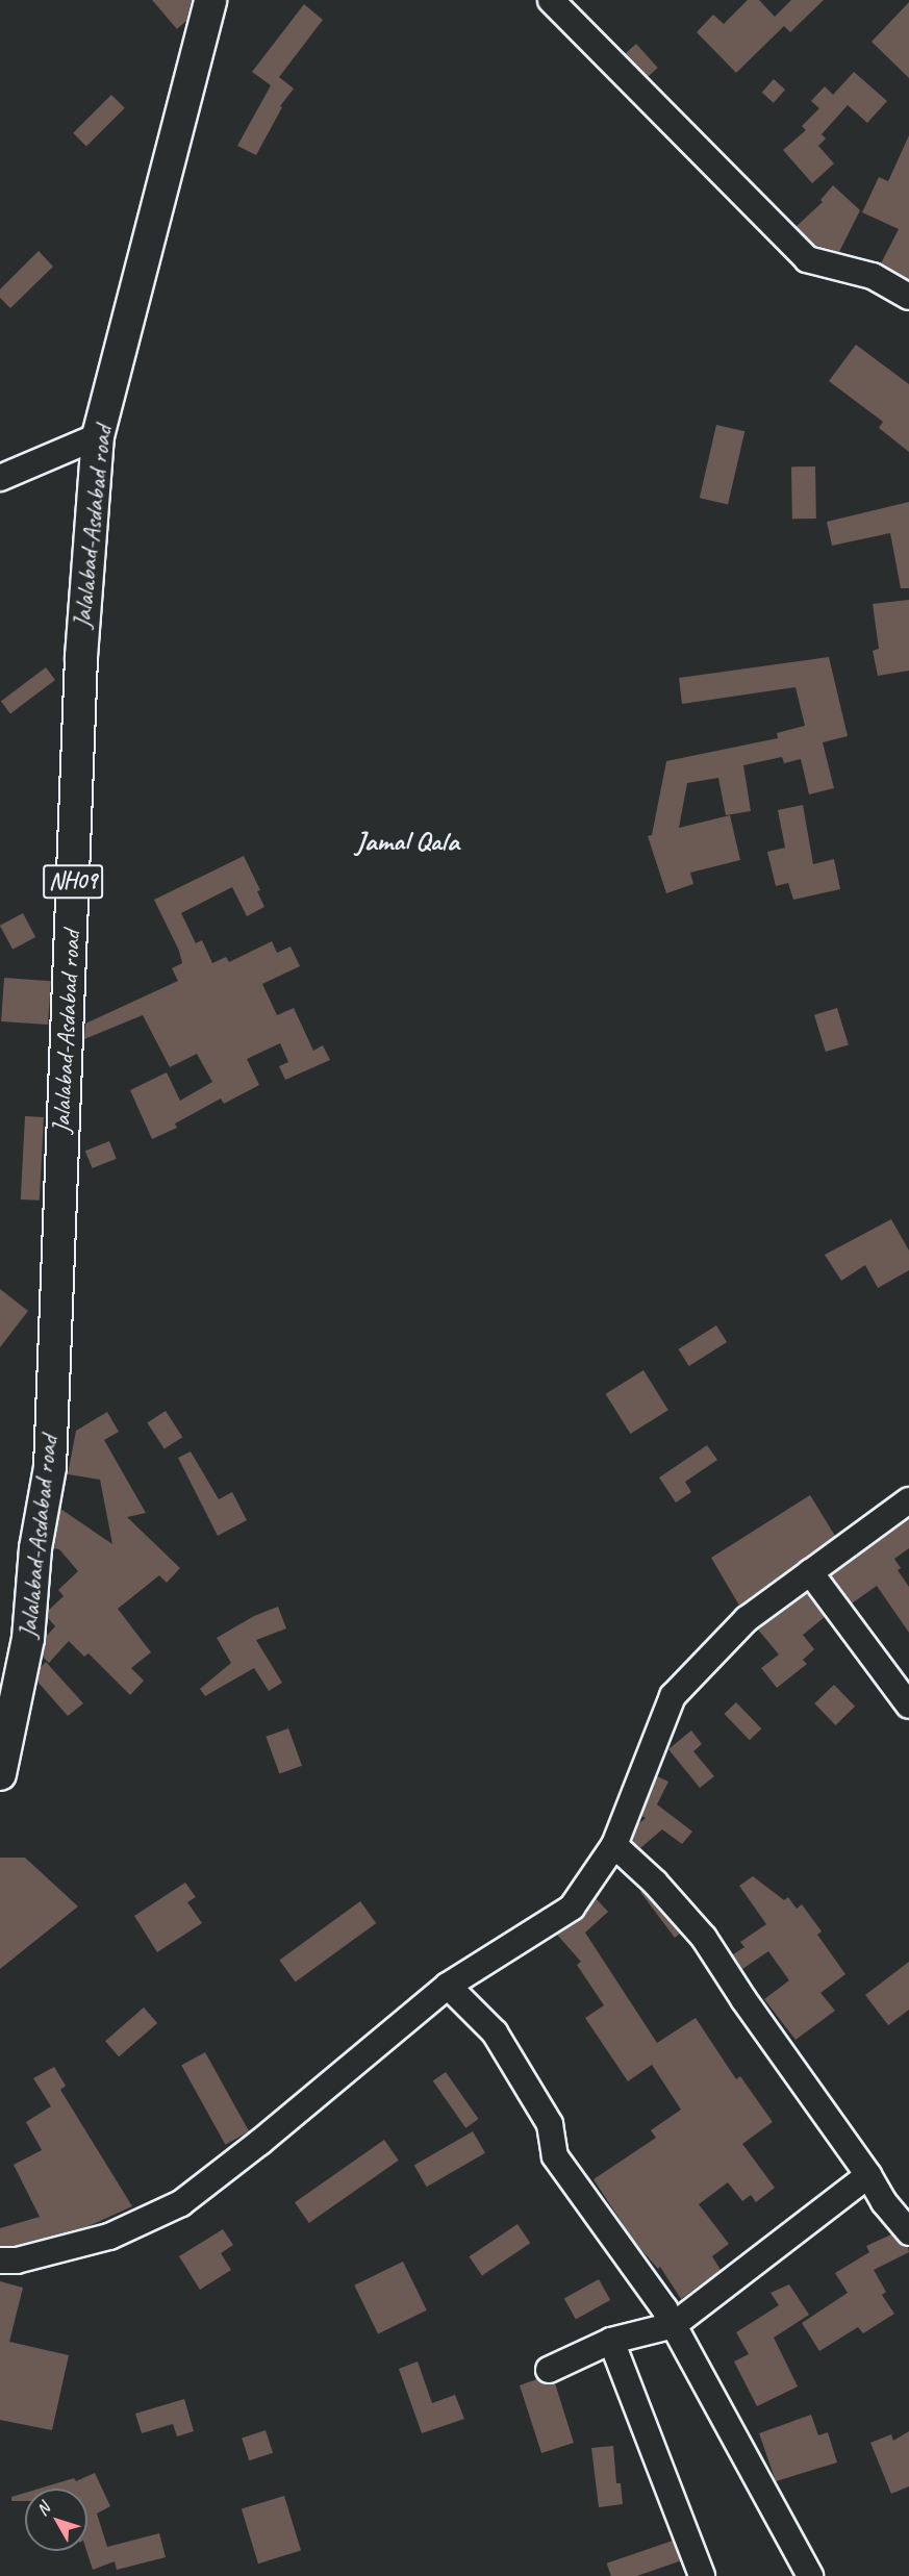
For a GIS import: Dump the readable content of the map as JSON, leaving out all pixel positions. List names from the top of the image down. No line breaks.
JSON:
{"streets":{"main road":["Jalalabad-Asdabad road","NH09"]},"districts":["Jamal Qala"],"north":"top left"}
